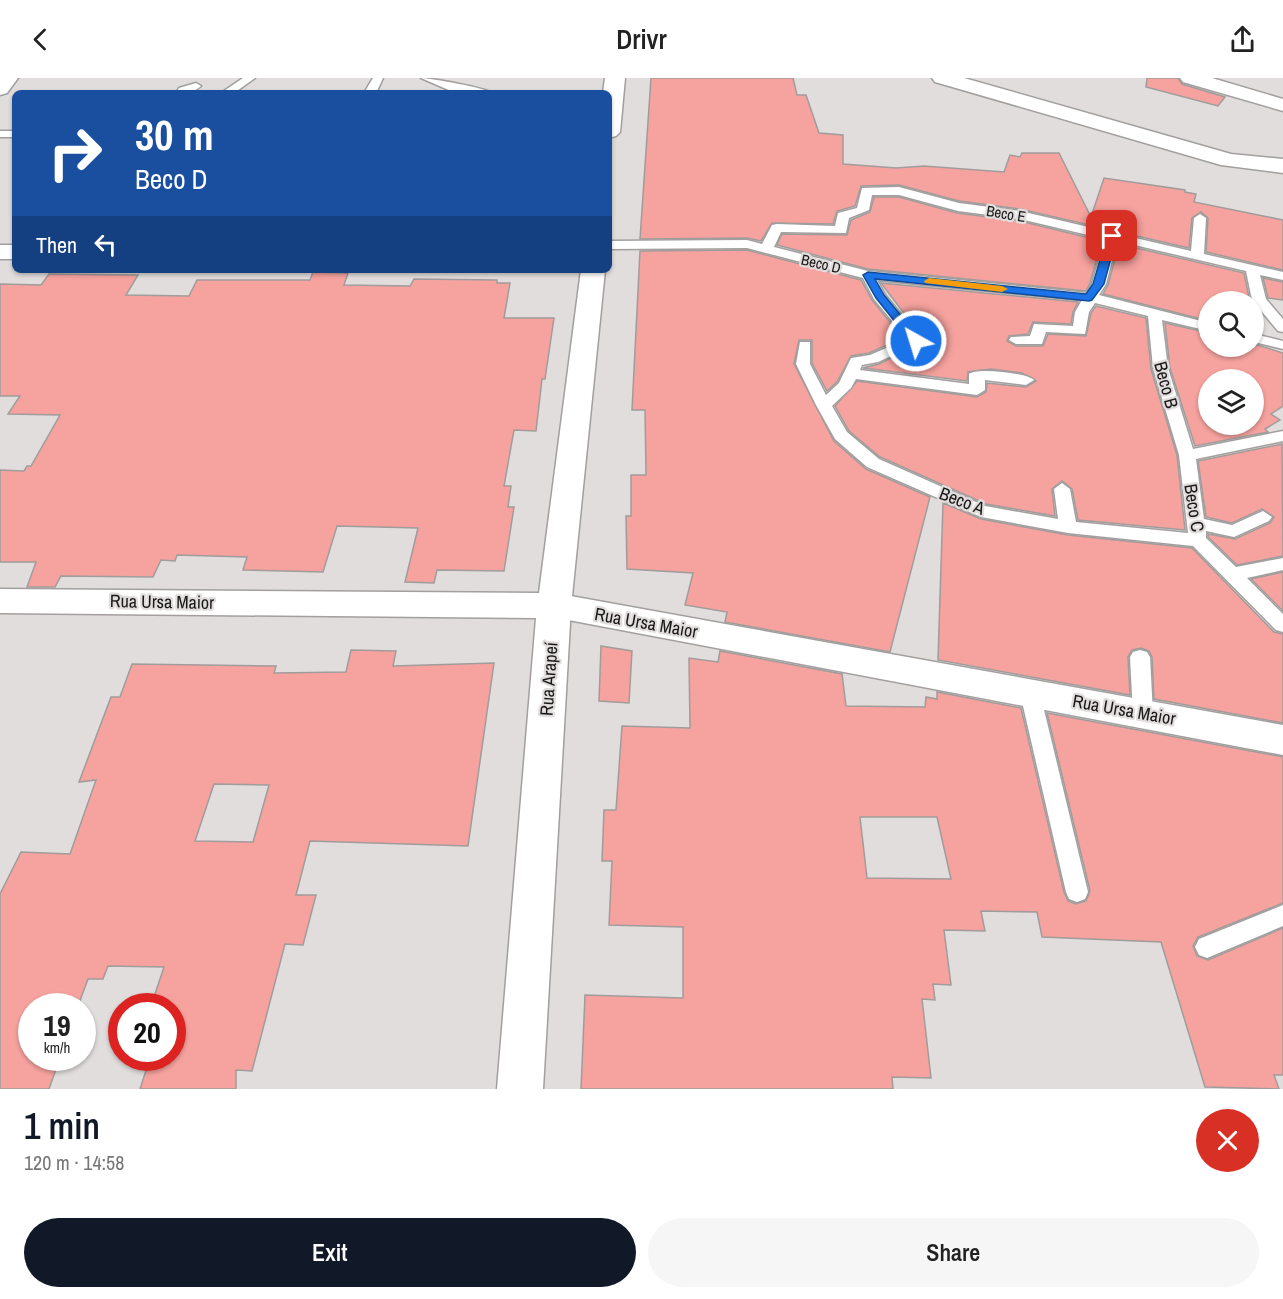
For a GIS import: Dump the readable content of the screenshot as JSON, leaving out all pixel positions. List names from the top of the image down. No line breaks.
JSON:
{"streets":{"street":["Rua Ursa Maior","Rua Arapeí"],"lane":["Beco E","Beco D","Beco B","Beco A","Beco C"]},"crossings":[["Beco E","Beco D"],["Beco D","Beco B"],["Beco B","Beco C"],["Beco A","Beco C"],["Rua Ursa Maior","Rua Arapeí"]],"page":{"header":"Drivr","turn":["30 m","Beco D"],"then":"Then","speed":"19 km/h","limit":"20","heading":["1 min","120 m · 14:58"],"buttons":["Exit","Share"]}}
